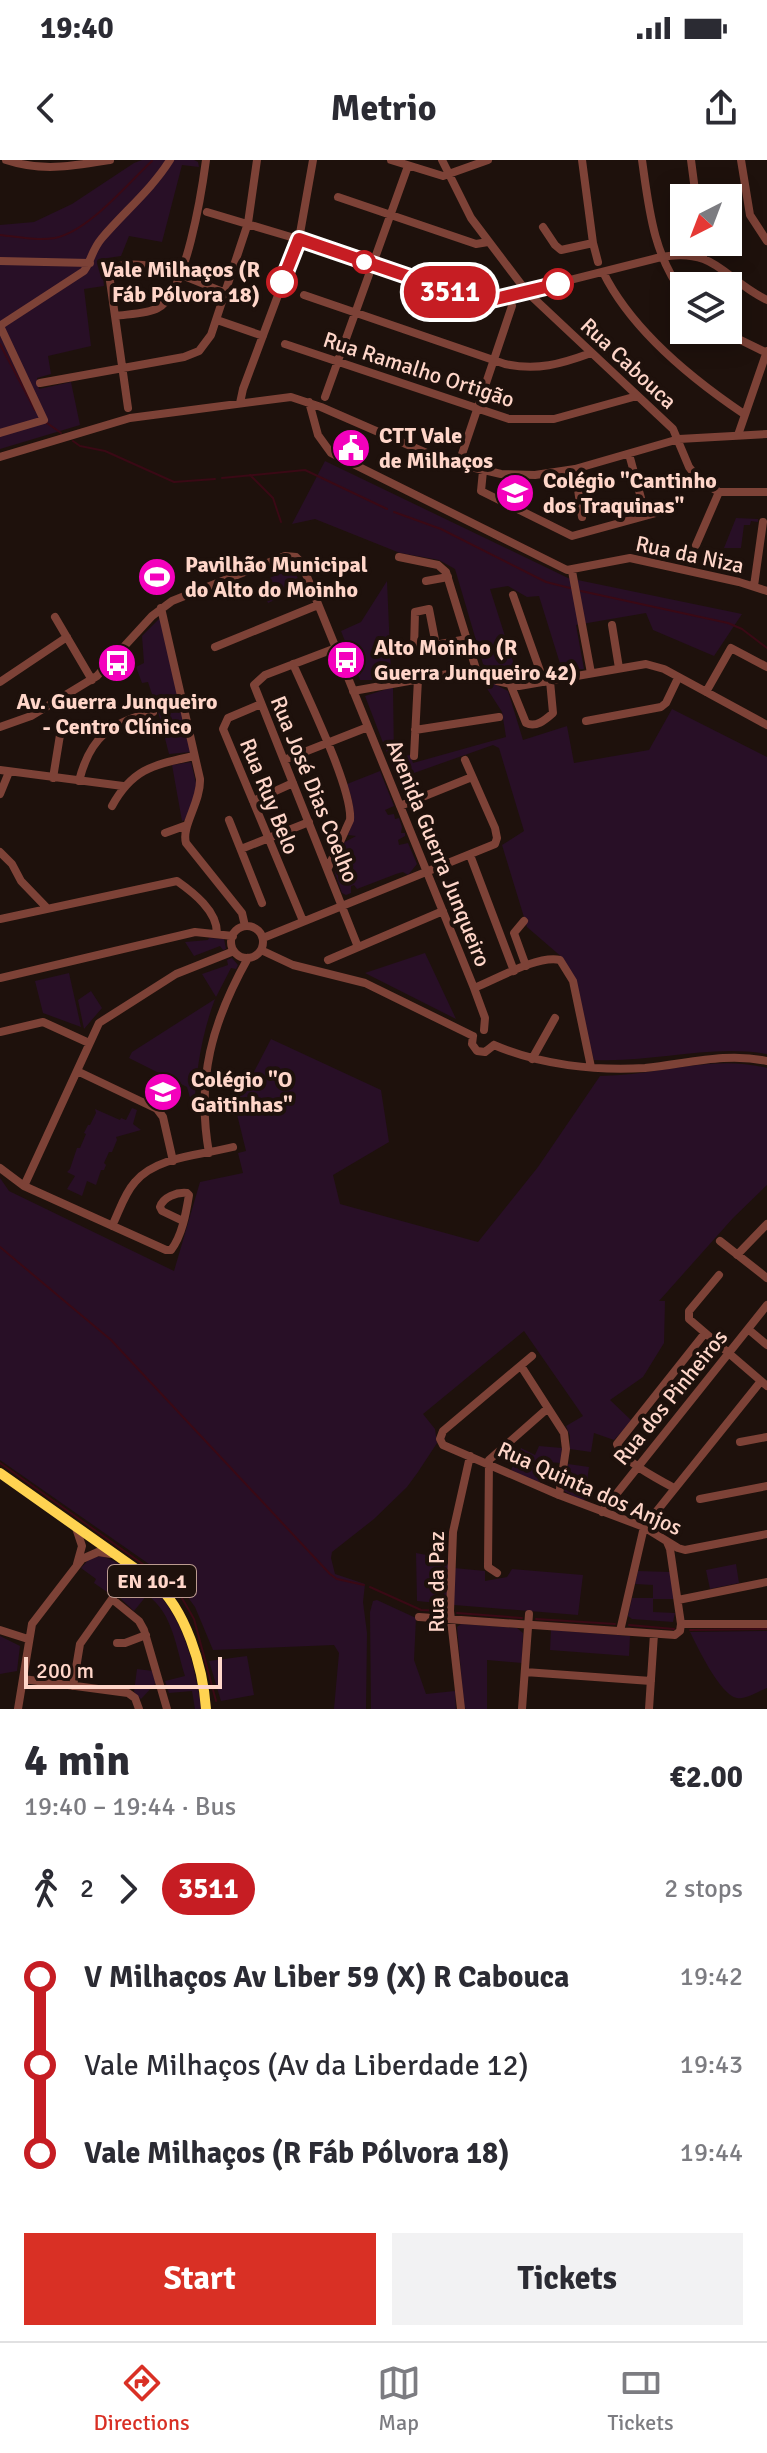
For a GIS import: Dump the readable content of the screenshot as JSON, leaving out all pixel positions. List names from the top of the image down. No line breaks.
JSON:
{"streets":{"main road":["EN 10-1"],"street":["Rua Cabouca","Rua Ramalho Ortigão","Rua da Niza","Rua José Dias Coelho","Rua Ruy Belo","Avenida Guerra Junqueiro","Rua dos Pinheiros","Rua Quinta dos Anjos","Rua da Paz"]},"crossings":[["Rua Cabouca","Rua Ramalho Ortigão"],["Rua José Dias Coelho","Rua Ruy Belo"],["Rua José Dias Coelho","Avenida Guerra Junqueiro"],["Rua dos Pinheiros","Rua Quinta dos Anjos"],["Rua Quinta dos Anjos","Rua da Paz"]],"places":{"other":["Vale Milhaços (R Fáb Pólvora 18)"],"public building":["CTT Vale de Milhaços"],"school or university":["Colégio \"Cantinho dos Traquinas\"","Colégio \"O Gaitinhas\""],"sports":["Pavilhão Municipal do Alto do Moinho"],"bus stop":["Alto Moinho (R Guerra Junqueiro 42)","Av. Guerra Junqueiro - Centro Clínico"]},"lines":["bus line 3511"],"scale_bar":"200 m","north":"bottom left","page":{"status":"19:40","header":"Metrio","on_map":"3511","scale":"200 m","heading":["4 min","19:40 – 19:44 · Bus","€2.00"],"legs":["2","3511","2 stops"],"list":[{"name":"V Milhaços Av Liber 59 (X) R Cabouca","value":"19:42"},{"name":"Vale Milhaços (Av da Liberdade 12)","value":"19:43"},{"name":"Vale Milhaços (R Fáb Pólvora 18)","value":"19:44"}],"buttons":["Start","Tickets"],"tabs":["Directions","Map","Tickets"]}}
